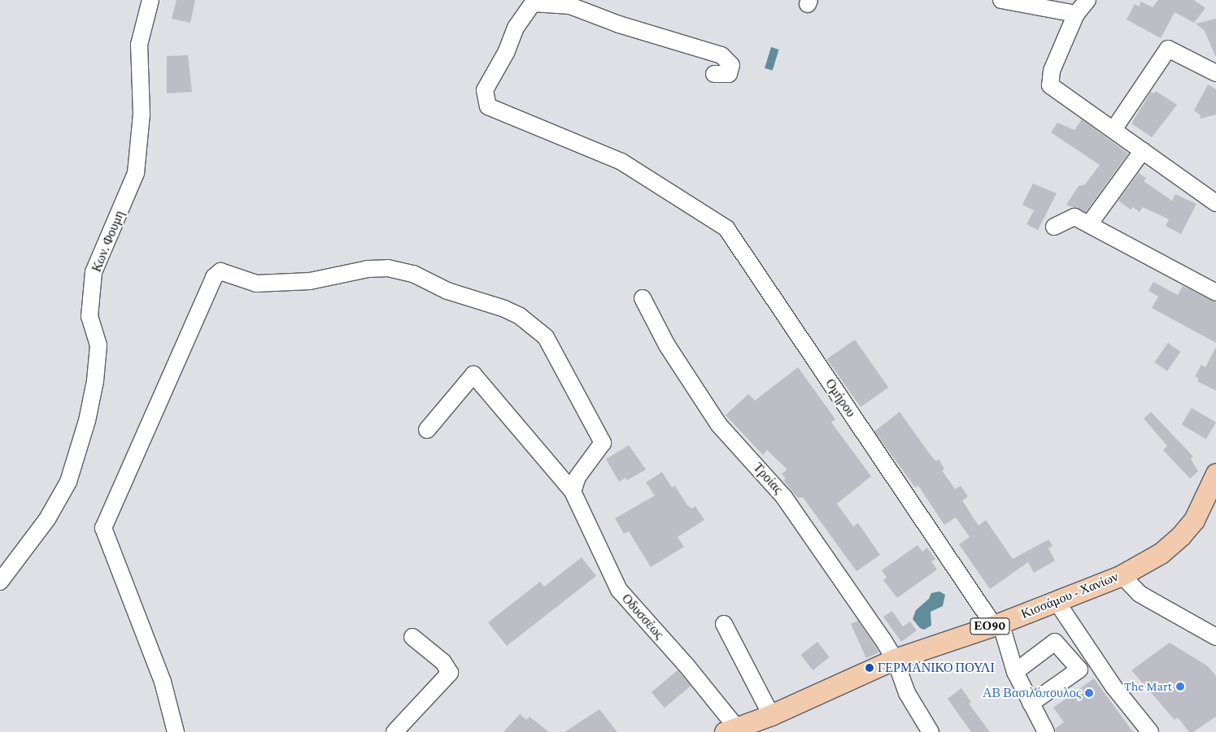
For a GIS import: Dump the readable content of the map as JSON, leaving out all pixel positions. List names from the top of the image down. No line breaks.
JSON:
{"streets":{"main road":["Κισσάμου - Χανίων","ΕΟ90"],"street":["Κων. Φουμη","Ομήρου","Τροίας","Οδυσσέως"]},"crossings":[["Ομήρου","Κισσάμου - Χανίων"],["Τροίας","Κισσάμου - Χανίων"],["Κισσάμου - Χανίων","Οδυσσέως"]],"places":["ΓΕΡΜΑΝΙΚΟ ΠΟΥΛΙ","The Mart","ΑΒ Βασιλόπουλος"]}
